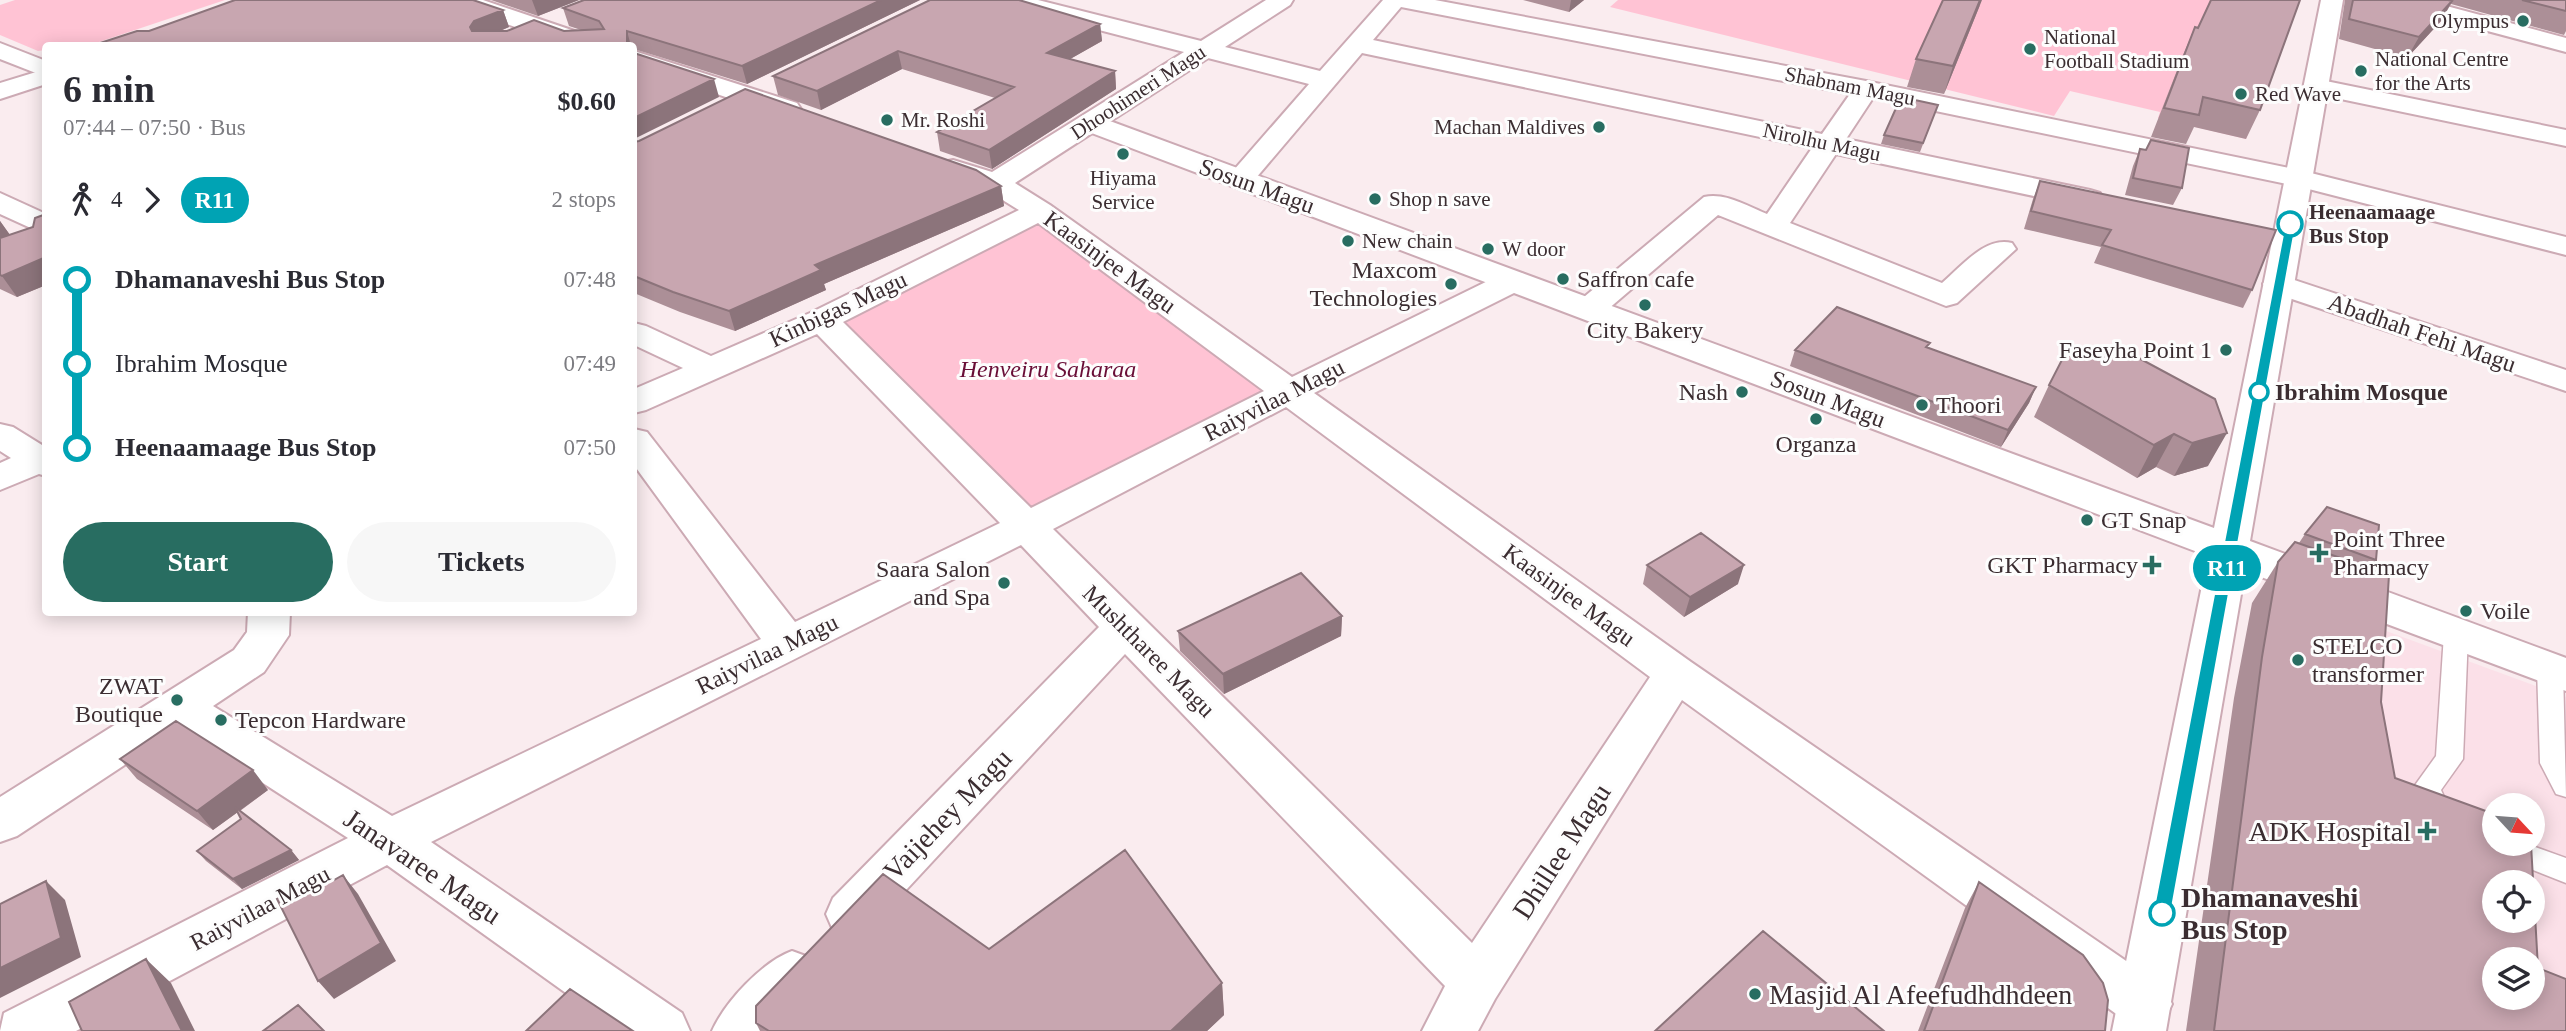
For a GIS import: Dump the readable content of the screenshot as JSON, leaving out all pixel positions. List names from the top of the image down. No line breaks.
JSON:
{"streets":{"street":["Shabnam Magu","Dhoohimeri Magu","Nirolhu Magu","Sosun Magu","Kaasinjee Magu","Kinbigas Magu","Abadhah Fehi Magu","Raiyvilaa Magu","Mushtharee Magu","Vaijehey Magu","Dhillee Magu","Janavaree Magu"]},"crossings":[["Dhoohimeri Magu","Sosun Magu"],["Dhoohimeri Magu","Kaasinjee Magu"],["Sosun Magu","Raiyvilaa Magu"],["Kaasinjee Magu","Kinbigas Magu"],["Kaasinjee Magu","Raiyvilaa Magu"],["Kaasinjee Magu","Dhillee Magu"],["Kinbigas Magu","Mushtharee Magu"],["Raiyvilaa Magu","Mushtharee Magu"],["Raiyvilaa Magu","Janavaree Magu"],["Mushtharee Magu","Vaijehey Magu"],["Mushtharee Magu","Dhillee Magu"]],"parks":["Henveiru Saharaa"],"places":{"other":["Olympus","National Football Stadium","National Centre for the Arts","Red Wave","Mr. Roshi","Machan Maldives","Hiyama Service","Shop n save","Heenaamaage Bus Stop","New chain","W door","Saffron cafe","Maxcom Technologies","City Bakery","Faseyha Point 1","Nash","Ibrahim Mosque","Thoori","Organza","GT Snap","Saara Salon and Spa","Voile","STELCO transformer","ZWAT Boutique","Tepcon Hardware","Dhamanaveshi Bus Stop","Masjid Al Afeefudhdhdeen"],"health":["Point Three Pharmacy","GKT Pharmacy","ADK Hospital"]},"lines":["bus line R11"],"north":"bottom right","page":{"on_map":"R11","heading":["6 min","07:44 – 07:50 · Bus","$0.60"],"legs":["4","R11","2 stops"],"list":[{"name":"Dhamanaveshi Bus Stop","value":"07:48"},{"name":"Ibrahim Mosque","value":"07:49"},{"name":"Heenaamaage Bus Stop","value":"07:50"}],"buttons":["Start","Tickets"]}}
